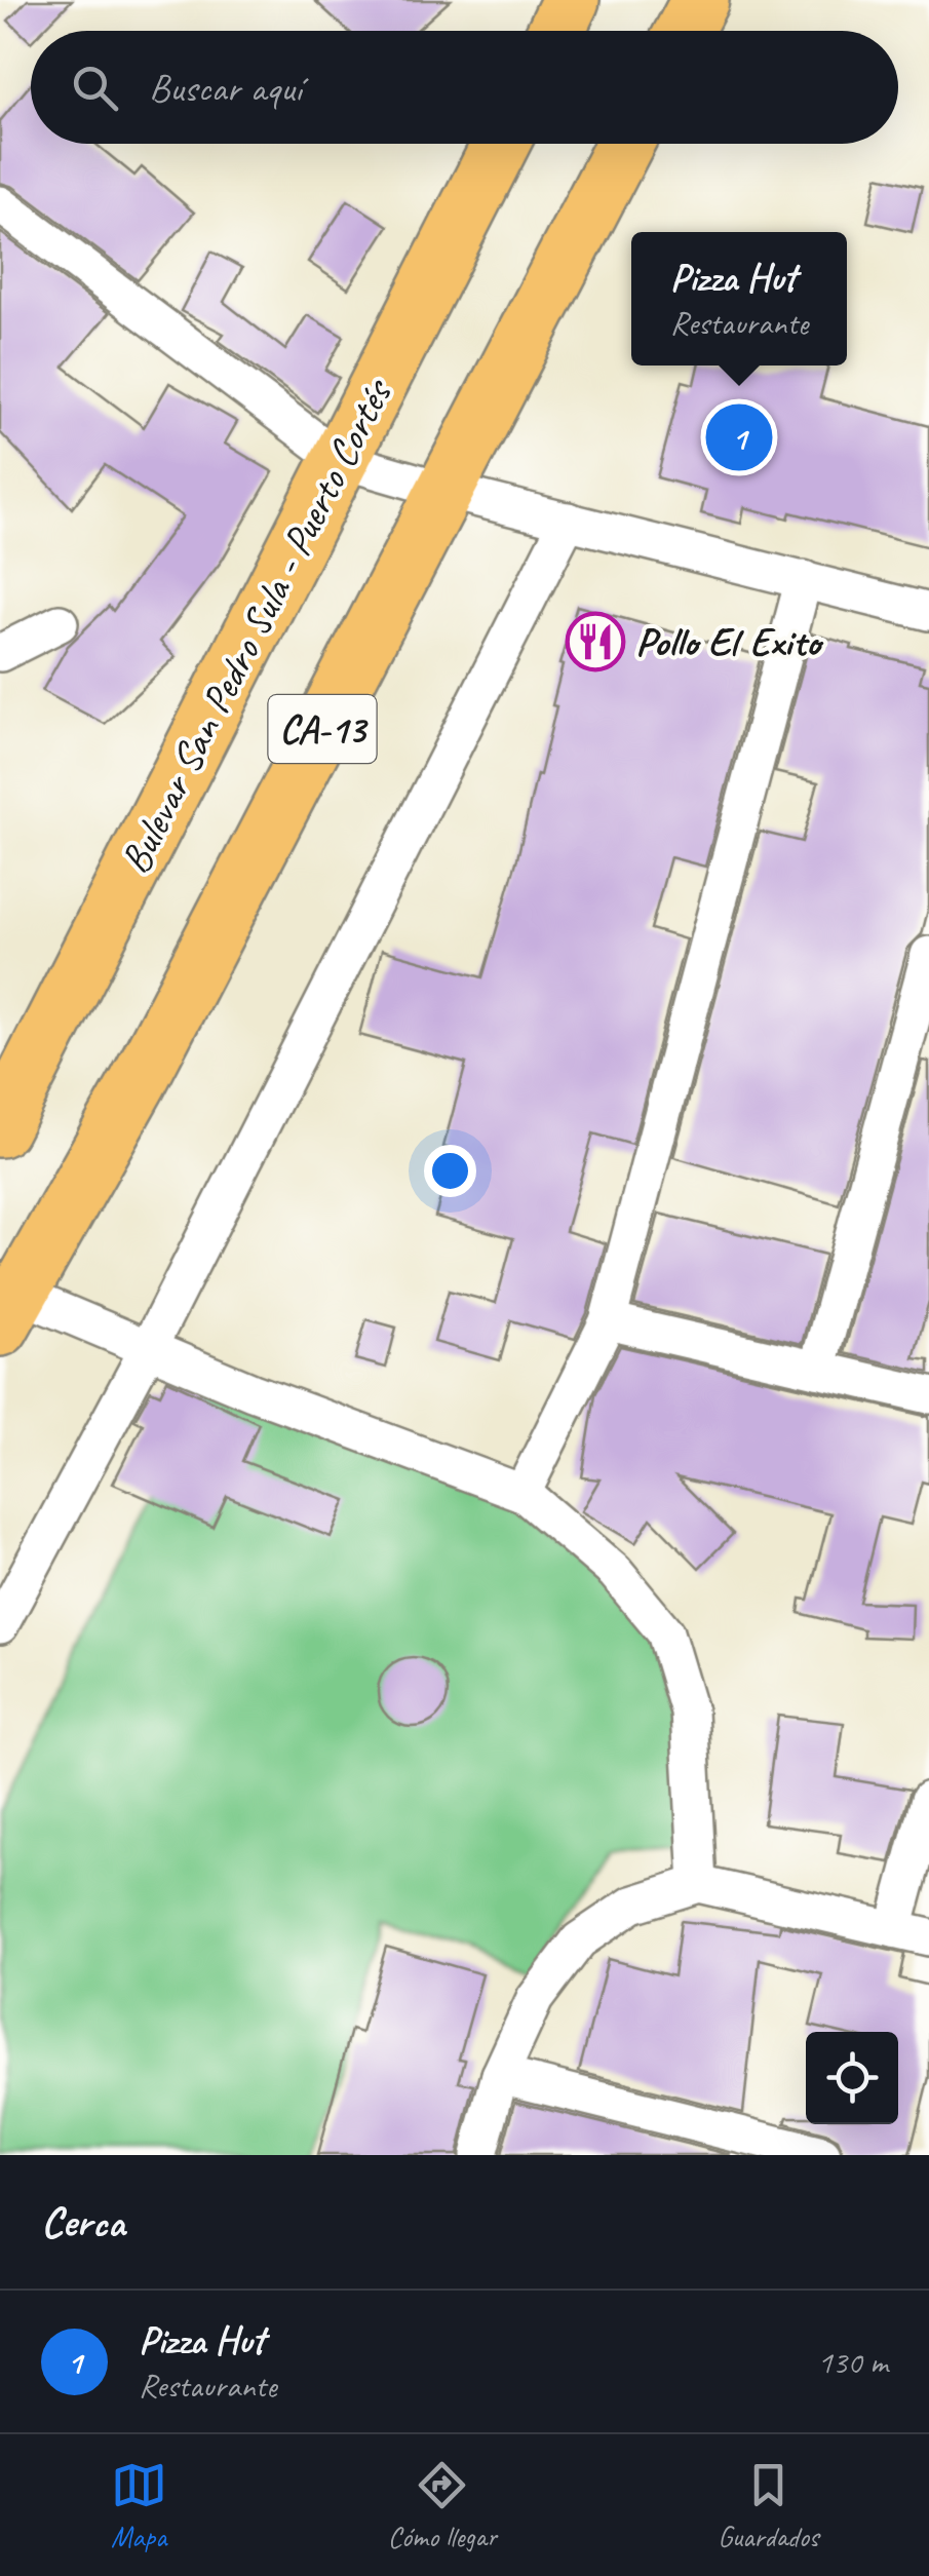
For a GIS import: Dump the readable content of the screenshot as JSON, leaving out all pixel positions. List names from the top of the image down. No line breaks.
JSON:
{"streets":{"highway":["Bulevar San Pedro Sula - Puerto Cortés","CA-13"]},"places":{"restaurant":["Pollo El Exito"]},"page":{"search":"Buscar aquí","popup":["Pizza Hut","Restaurante"],"pins":"1","heading":"Cerca","list":[{"mark":"1","name":"Pizza Hut","note":"Restaurante","value":"130 m"}],"nav":["Mapa","Cómo llegar","Guardados"]}}
